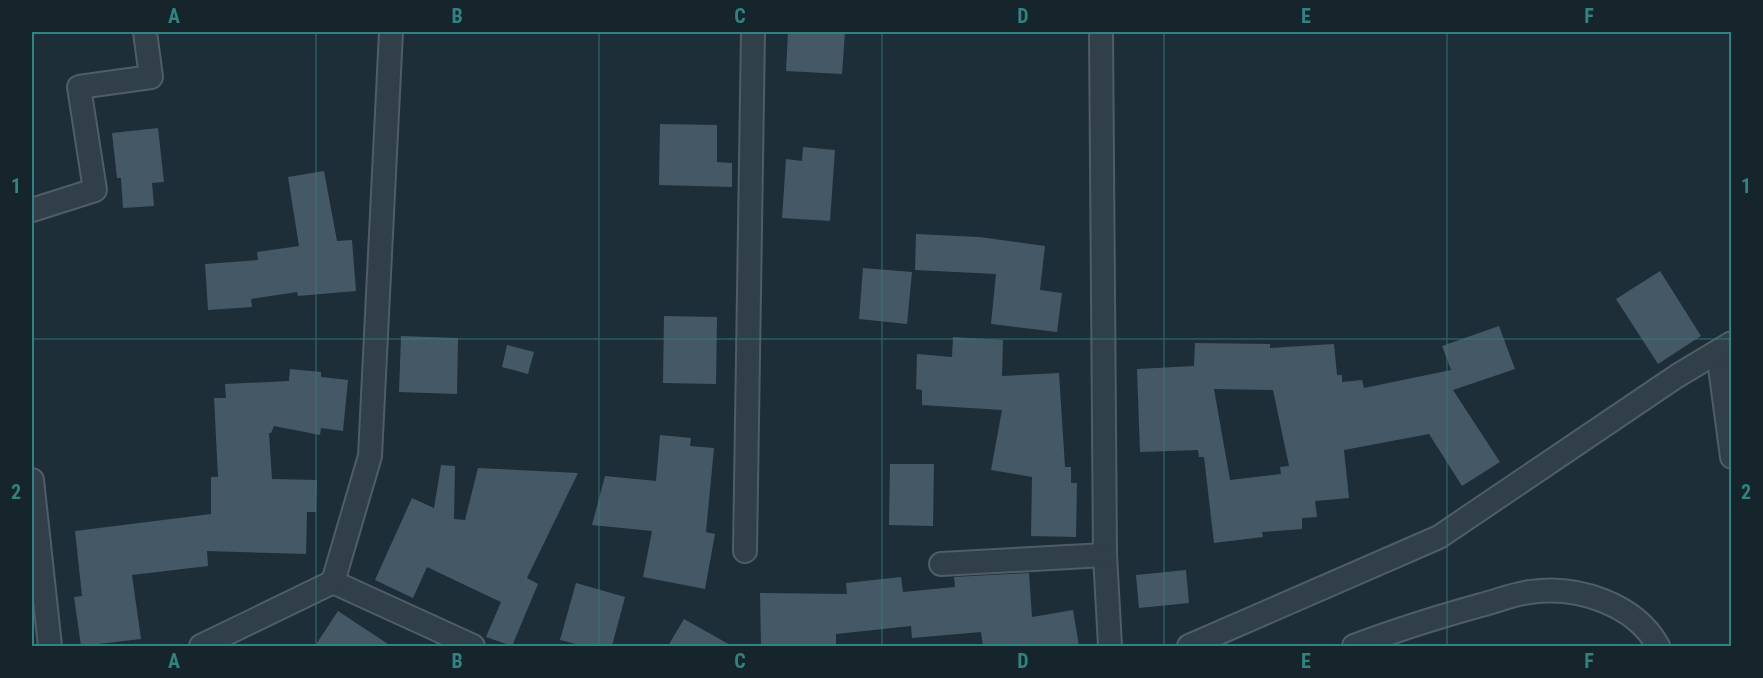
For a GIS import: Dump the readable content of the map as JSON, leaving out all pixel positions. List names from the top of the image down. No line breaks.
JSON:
{"grid":{"columns":["A","B","C","D","E","F"],"rows":["1","2"]}}
